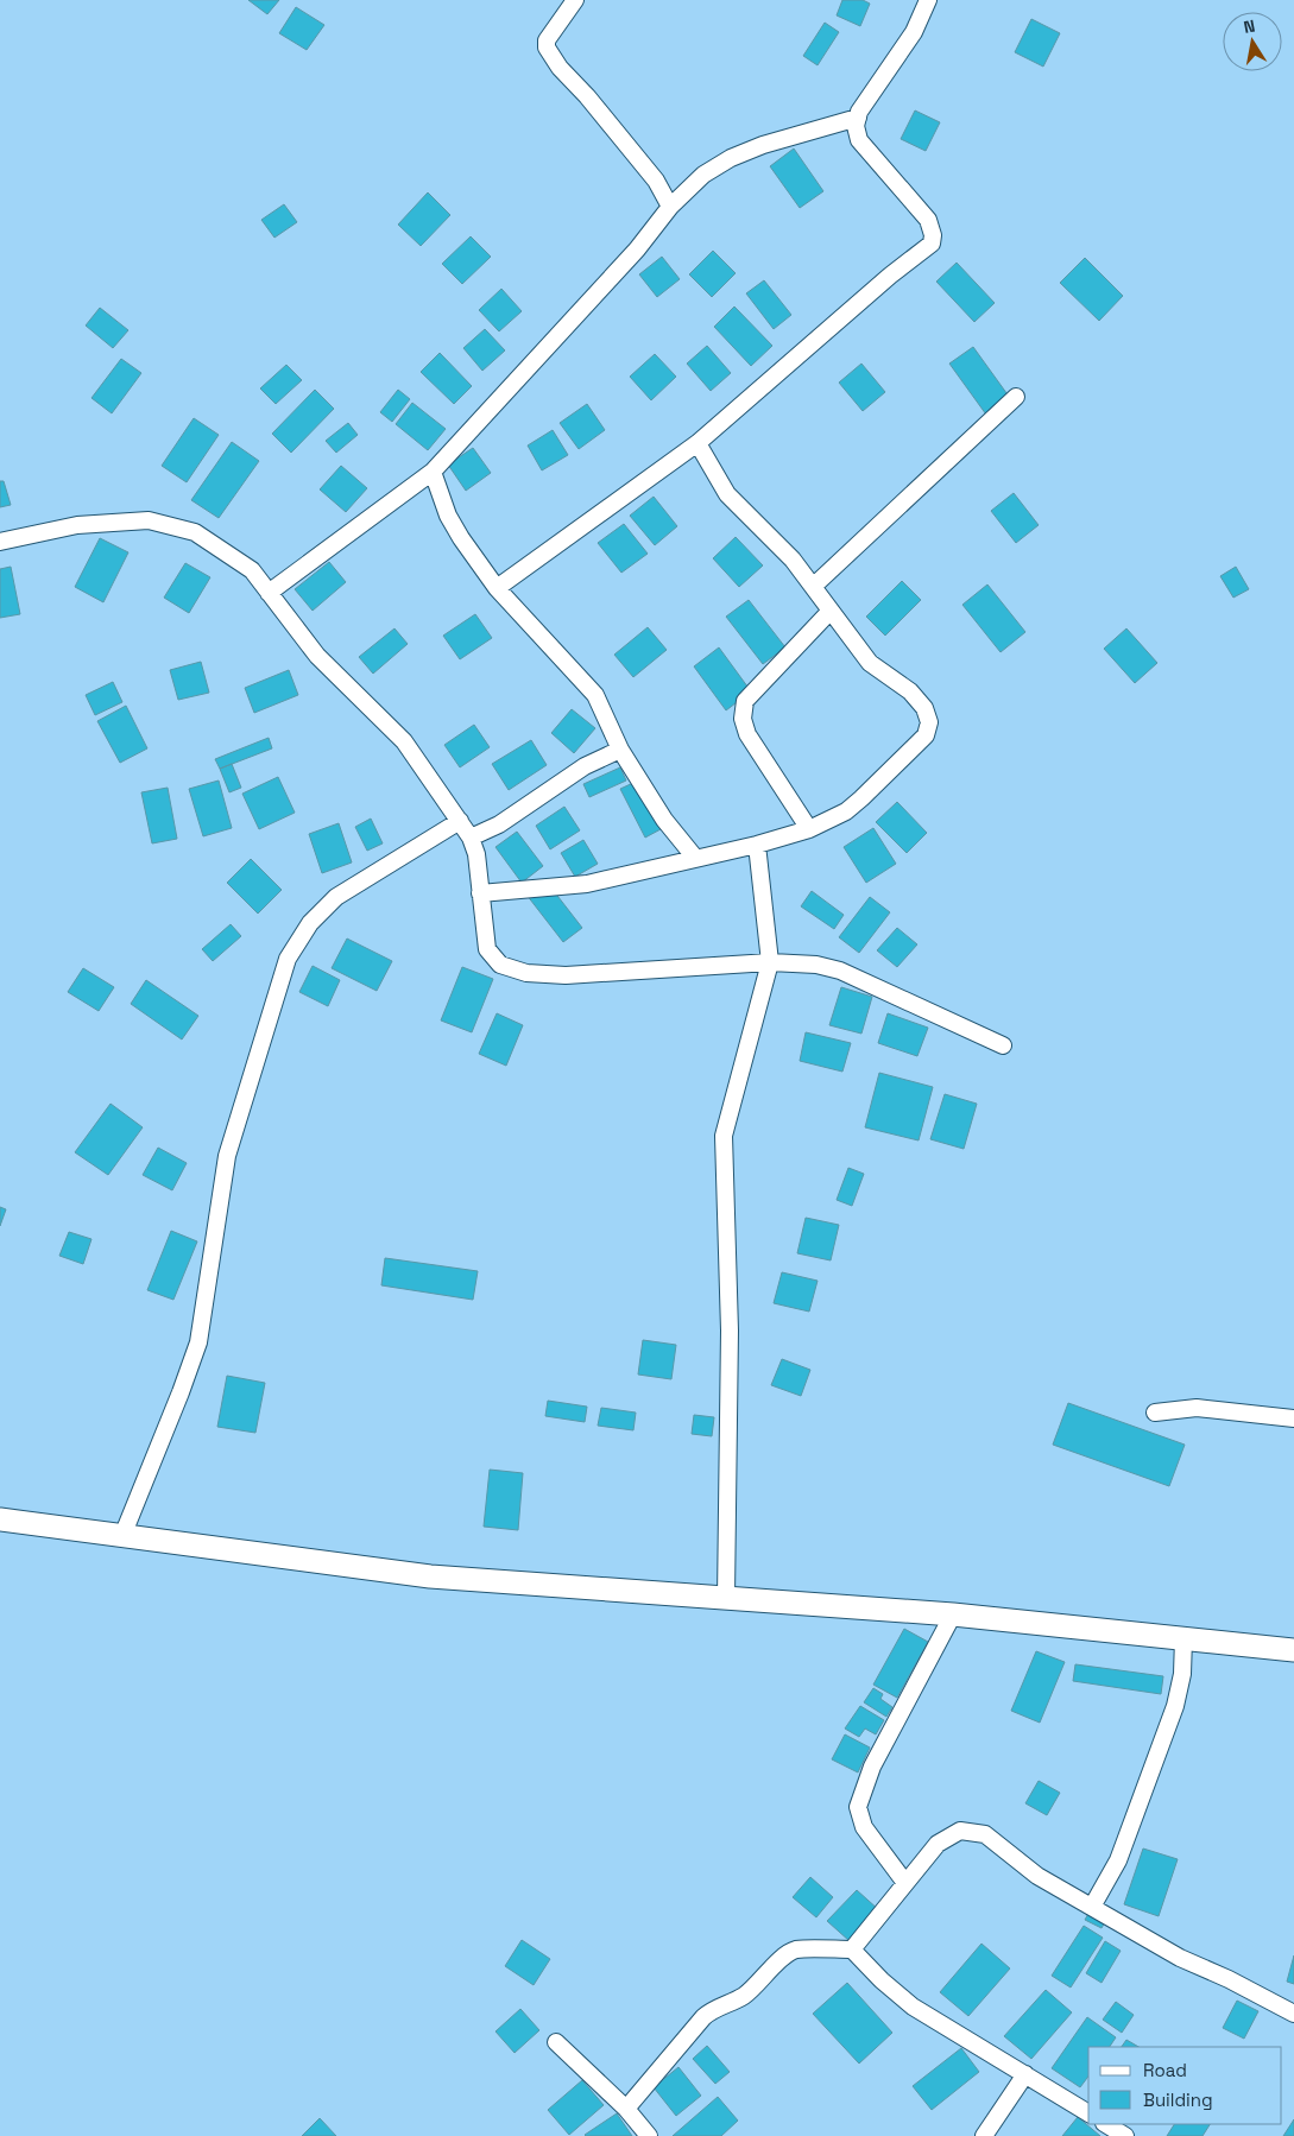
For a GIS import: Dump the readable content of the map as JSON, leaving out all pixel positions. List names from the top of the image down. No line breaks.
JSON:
{"legend":["Road","Building"],"north":"top"}
